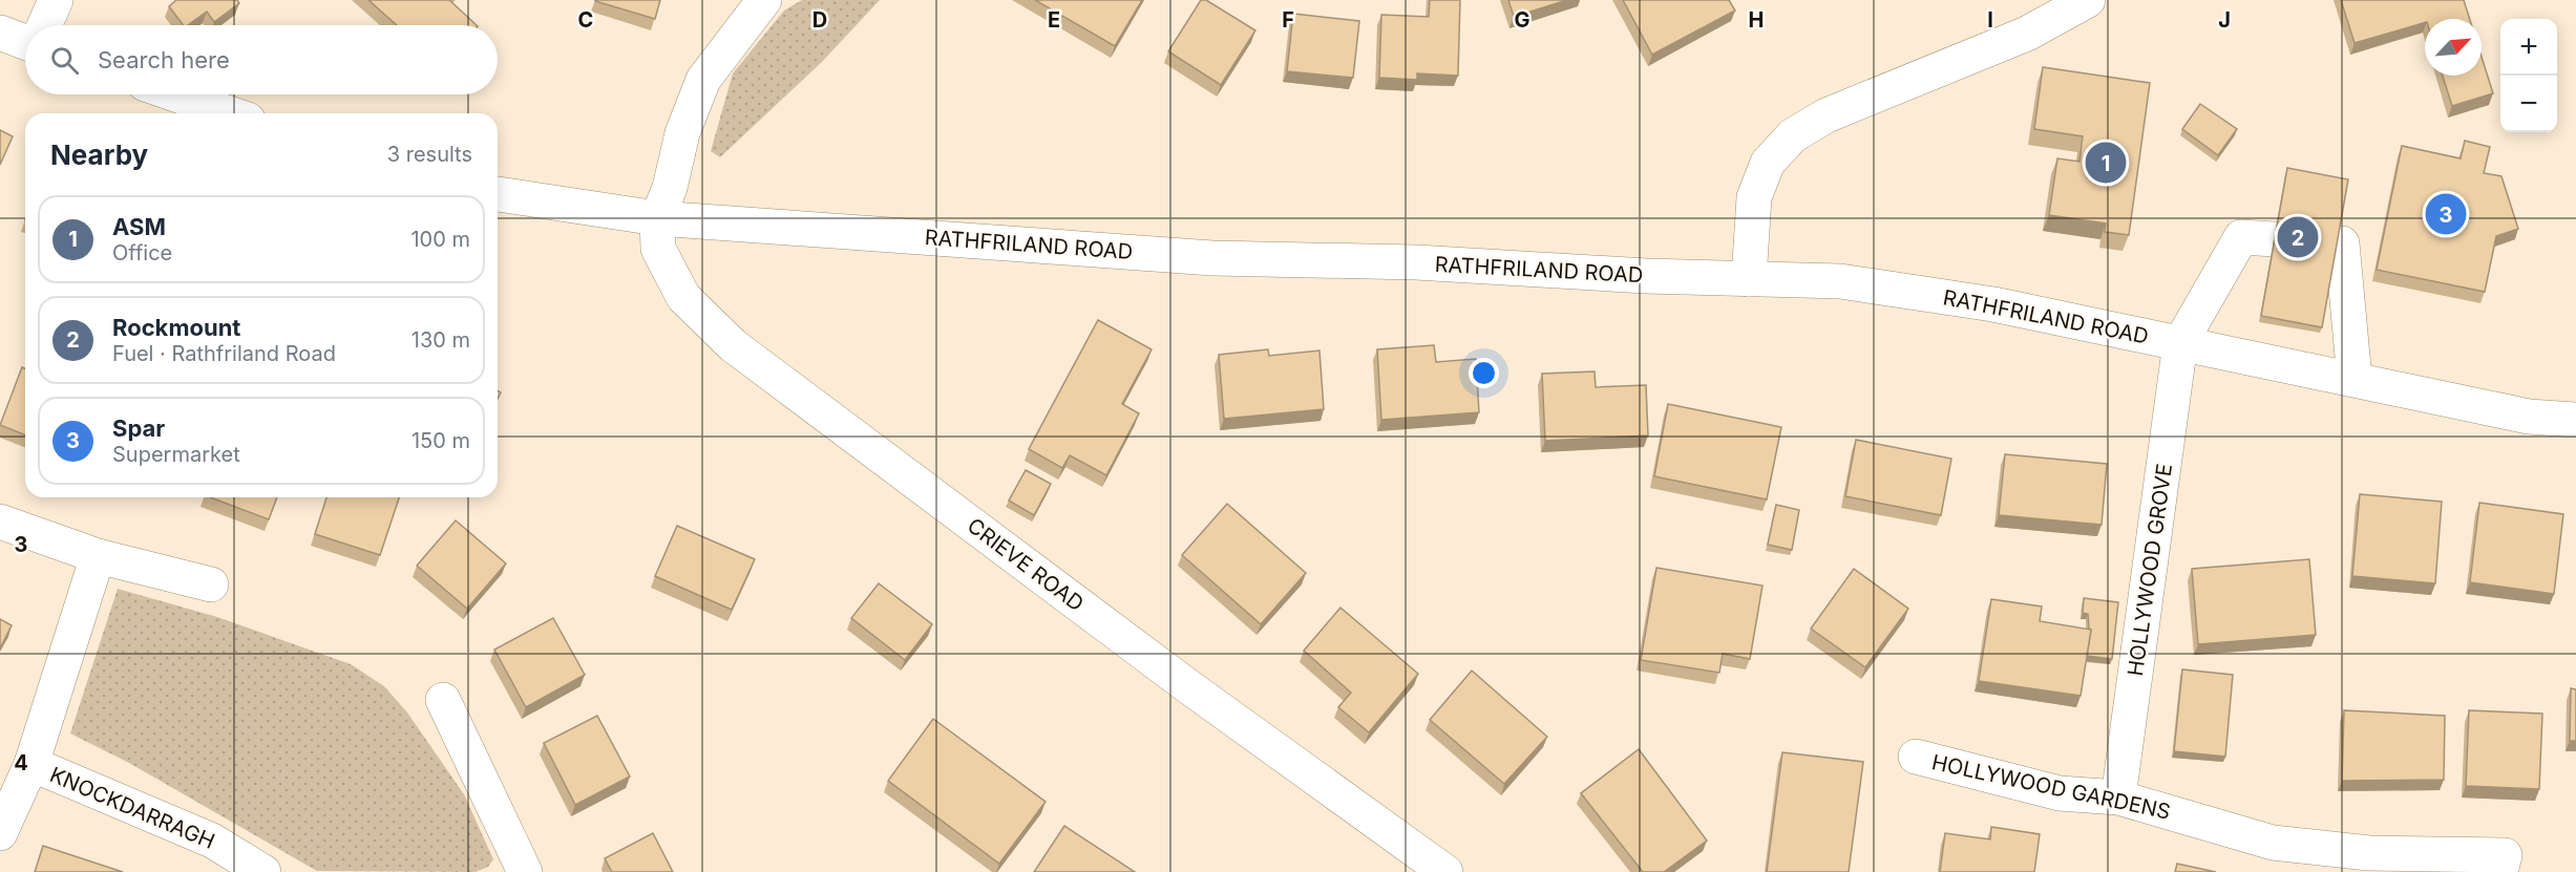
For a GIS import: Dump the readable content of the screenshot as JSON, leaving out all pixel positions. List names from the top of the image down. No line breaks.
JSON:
{"streets":{"street":["RATHFRILAND ROAD","CRIEVE ROAD","HOLLYWOOD GROVE","HOLLYWOOD GARDENS","KNOCKDARRAGH"]},"crossings":[["RATHFRILAND ROAD","CRIEVE ROAD"],["RATHFRILAND ROAD","HOLLYWOOD GROVE"],["HOLLYWOOD GROVE","HOLLYWOOD GARDENS"]],"north":"top right","page":{"map_buttons":["+","−"],"search":"Search here","heading":["Nearby","3 results"],"pins":["1","3","2"],"list":[{"mark":"1","name":"ASM","note":"Office","value":"100 m"},{"mark":"2","name":"Rockmount","note":"Fuel · Rathfriland Road","value":"130 m"},{"mark":"3","name":"Spar","note":"Supermarket","value":"150 m"}]},"grid":{"columns":["C","D","E","F","G","H","I","J"],"rows":["3","4"]}}
